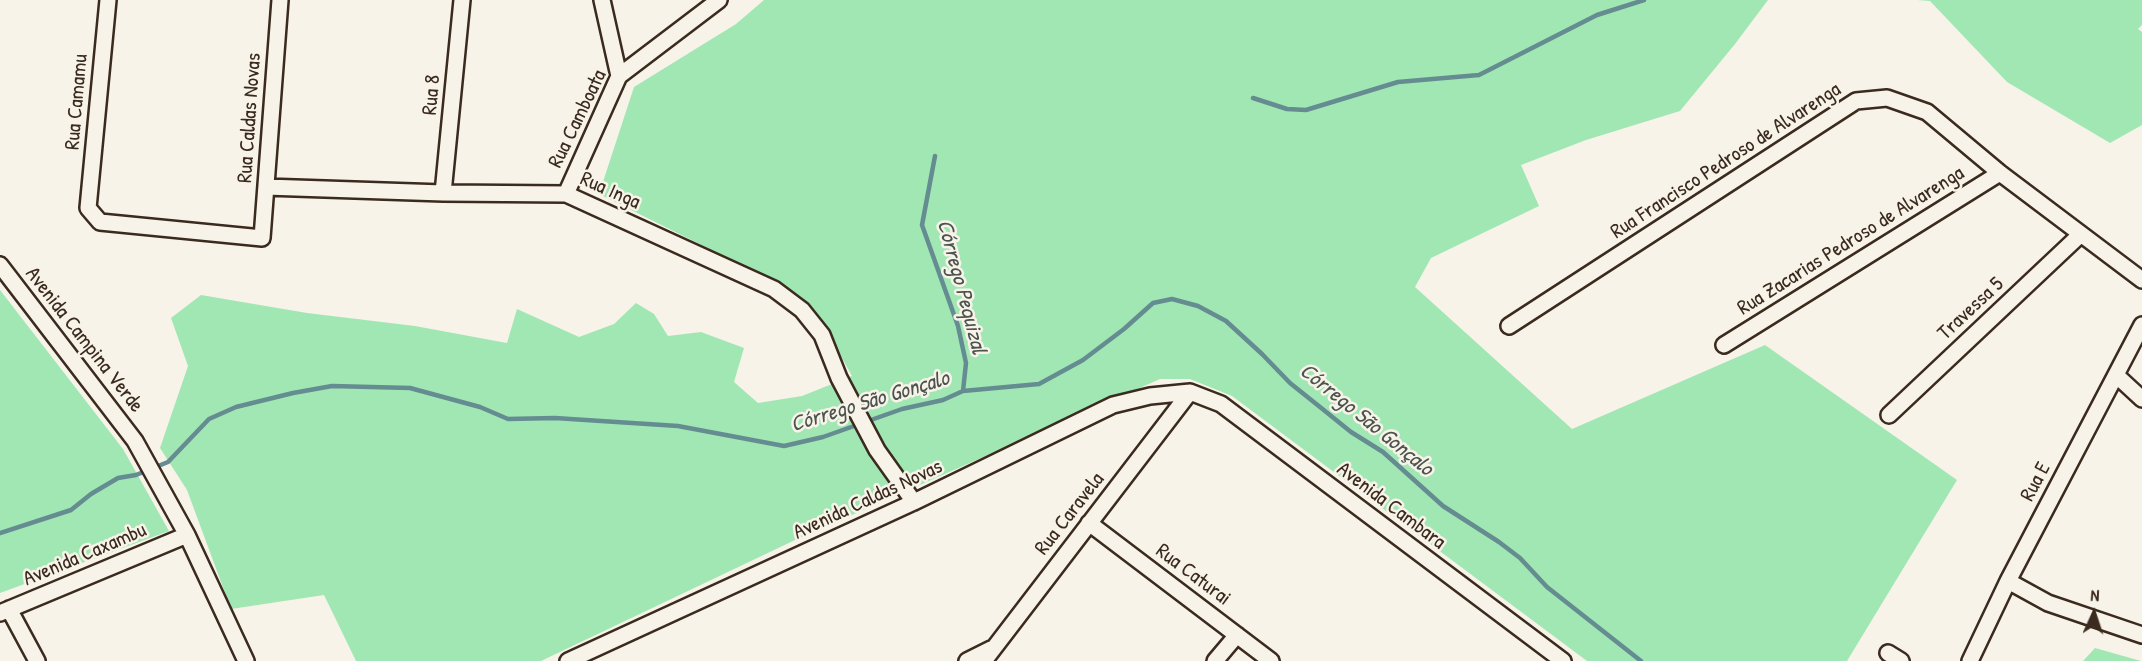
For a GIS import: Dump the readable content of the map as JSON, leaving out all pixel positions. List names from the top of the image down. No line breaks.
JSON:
{"streets":{"street":["Rua 8","Rua Camamu","Rua Caldas Novas","Rua Camboata","Rua Francisco Pedroso de Alvarenga","Rua Inga","Rua Zacarias Pedroso de Alvarenga","Travessa 5","Avenida Campina Verde","Rua E","Avenida Caldas Novas","Avenida Cambara","Rua Caravela","Avenida Caxambu","Rua Caturai"]},"crossings":[["Rua 8","Rua Inga"],["Rua Camamu","Rua Caldas Novas"],["Rua Caldas Novas","Rua Inga"],["Rua Camboata","Rua Inga"],["Rua Francisco Pedroso de Alvarenga","Rua Zacarias Pedroso de Alvarenga"],["Rua Francisco Pedroso de Alvarenga","Travessa 5"],["Rua Inga","Avenida Caldas Novas"],["Avenida Campina Verde","Avenida Caxambu"],["Avenida Caldas Novas","Avenida Cambara"],["Avenida Caldas Novas","Rua Caravela"],["Avenida Cambara","Rua Caravela"],["Rua Caravela","Rua Caturai"]],"water":["Córrego Pequizal","Córrego São Gonçalo"],"north":"top"}
